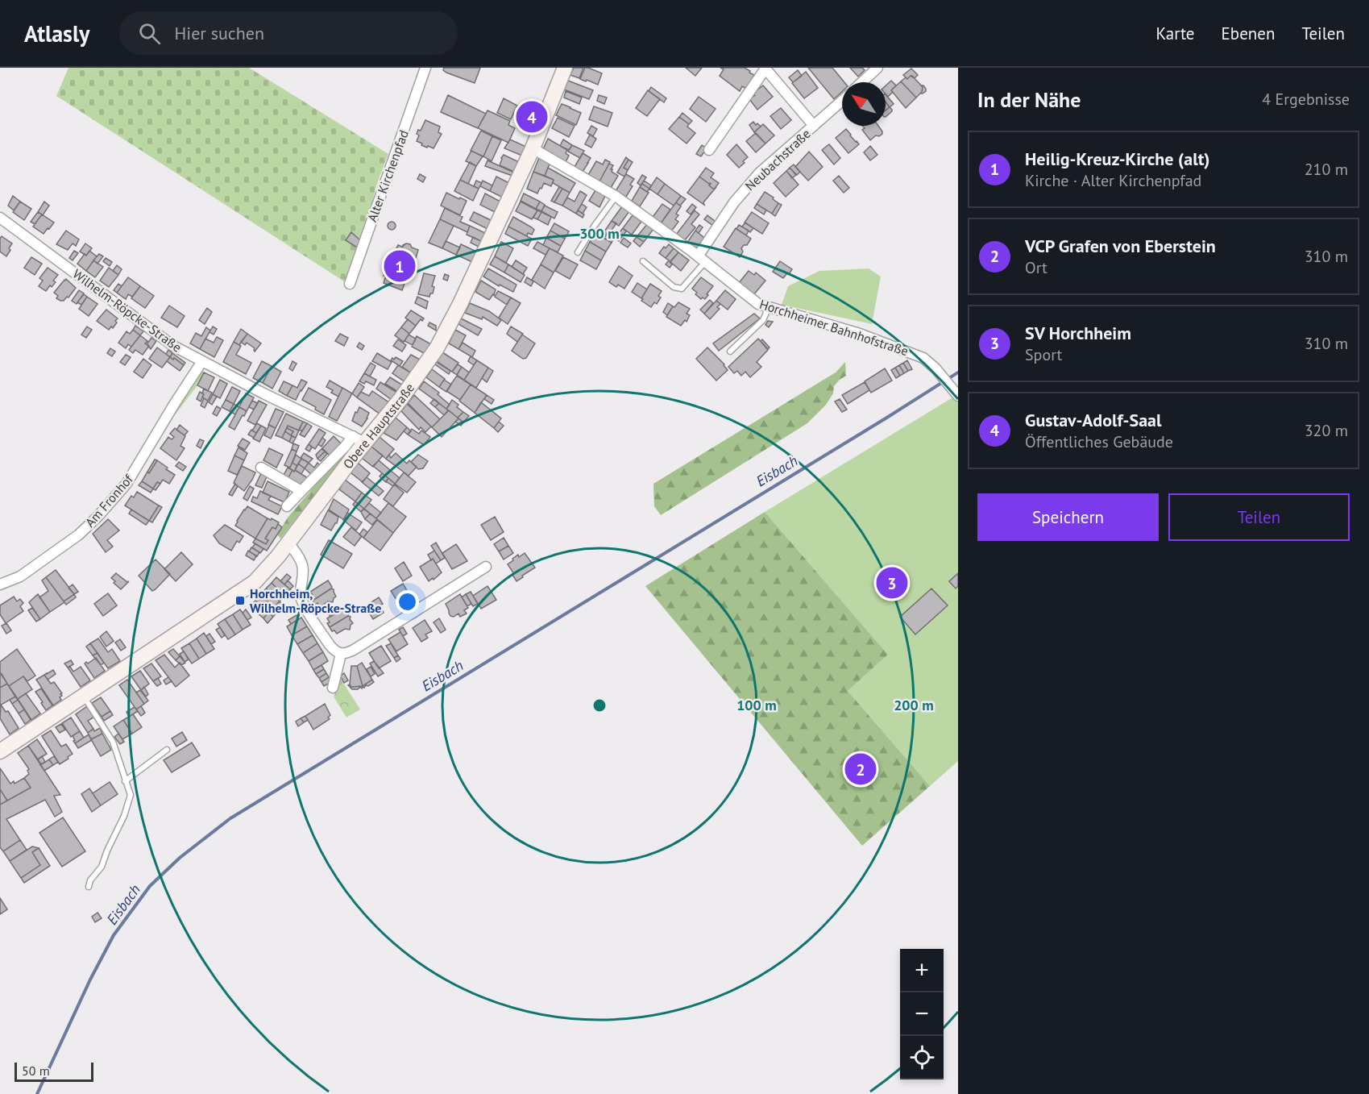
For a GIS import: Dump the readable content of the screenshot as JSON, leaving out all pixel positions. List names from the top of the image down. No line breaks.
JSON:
{"streets":{"main road":["Obere Hauptstraße"],"street":["Neubachstraße","Alter Kirchenpfad","Wilhelm-Röpcke-Straße","Horchheimer Bahnhofstraße","Am Fronhof"]},"crossings":[["Neubachstraße","Horchheimer Bahnhofstraße"],["Wilhelm-Röpcke-Straße","Obere Hauptstraße"],["Wilhelm-Röpcke-Straße","Am Fronhof"],["Horchheimer Bahnhofstraße","Obere Hauptstraße"]],"water":["Eisbach"],"places":{"transit":["Horchheim, Wilhelm-Röpcke-Straße"]},"scale_bar":"50 m","north":"top left","page":{"header":"Atlasly","search":"Hier suchen","nav":["Karte","Ebenen","Teilen"],"heading":["In der Nähe","4 Ergebnisse"],"pins":["4","1","3","2"],"list":[{"mark":"1","name":"Heilig-Kreuz-Kirche (alt)","note":"Kirche · Alter Kirchenpfad","value":"210 m"},{"mark":"2","name":"VCP Grafen von Eberstein","note":"Ort","value":"310 m"},{"mark":"3","name":"SV Horchheim","note":"Sport","value":"310 m"},{"mark":"4","name":"Gustav-Adolf-Saal","note":"Öffentliches Gebäude","value":"320 m"}],"buttons":["Speichern","Teilen"],"map_buttons":["+","−"],"scale":"50 m"},"rings":["300 m","100 m","200 m"]}
